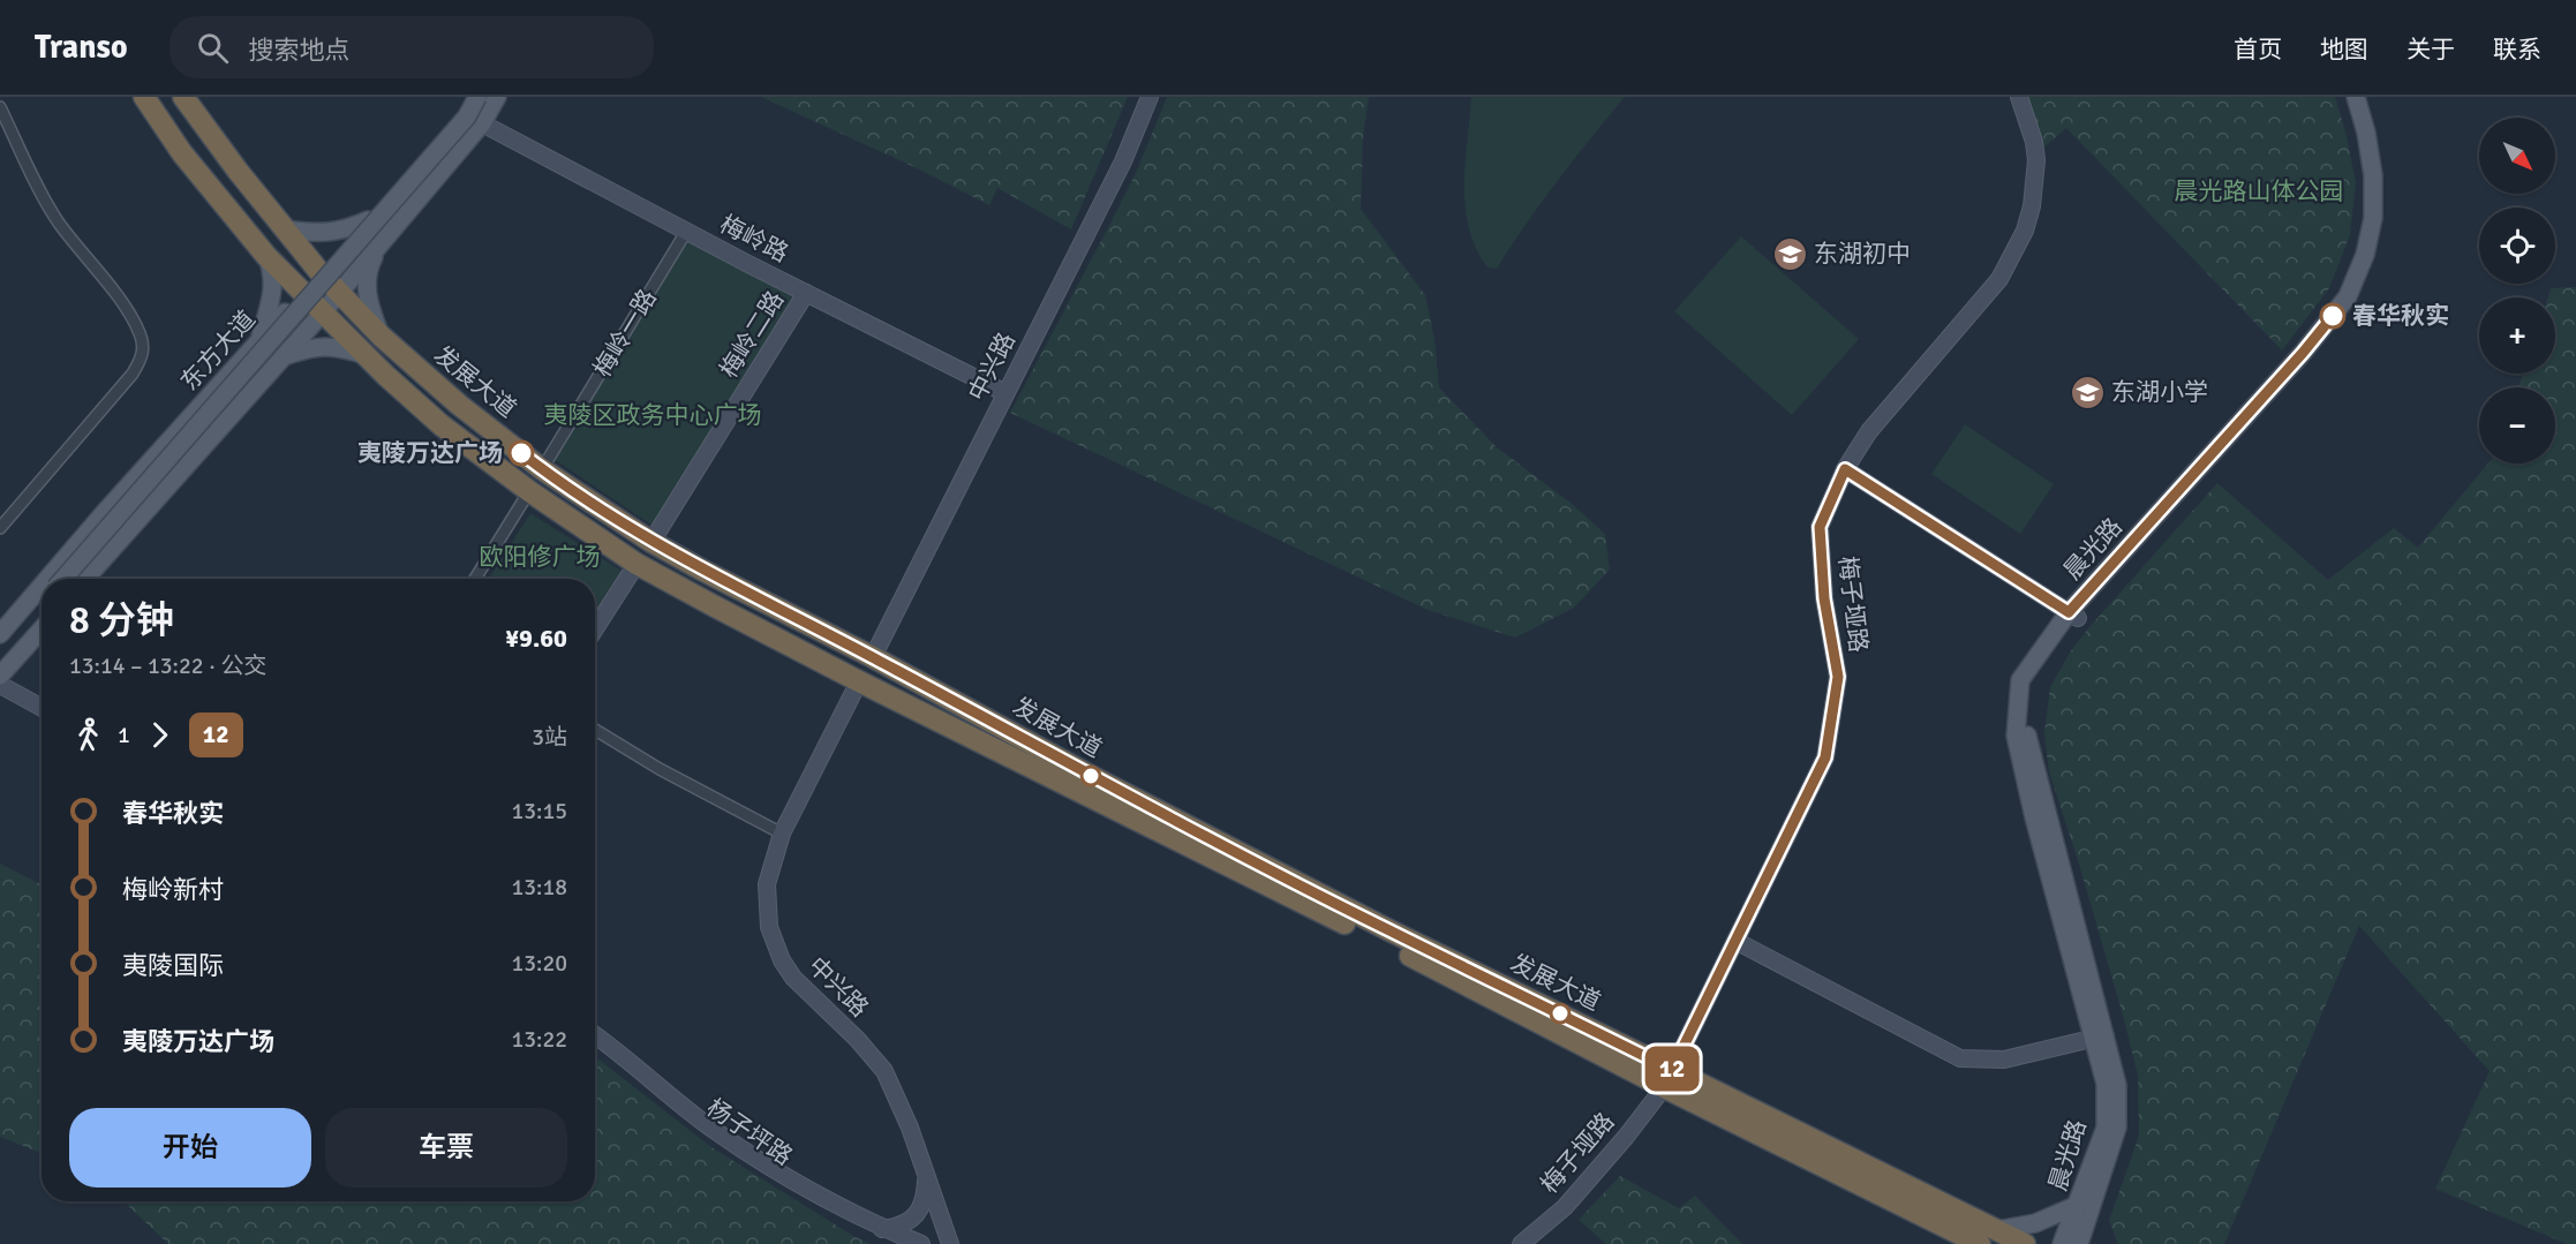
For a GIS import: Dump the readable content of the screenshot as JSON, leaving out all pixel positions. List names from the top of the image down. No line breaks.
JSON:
{"streets":{"highway":["发展大道"],"main road":["东方大道","晨光路"],"street":["梅岭路","梅岭一路","梅岭二路","中兴路","梅子垭路","杨子坪路"]},"crossings":[["梅岭路","梅岭一路"],["梅岭路","梅岭二路"],["梅岭路","中兴路"],["梅岭一路","发展大道"],["梅岭二路","发展大道"],["东方大道","发展大道"],["中兴路","发展大道"],["发展大道","梅子垭路"]],"parks":["晨光路山体公园","夷陵区政务中心广场","欧阳修广场"],"places":{"school or university":["东湖初中","东湖小学"],"other":["春华秋实","夷陵万达广场"]},"lines":["bus line 12"],"north":"bottom right","page":{"header":"Transo","search":"搜索地点","nav":["首页","地图","关于","联系"],"on_map":"12","map_buttons":["+","−"],"heading":["8 分钟","13:14 – 13:22 · 公交","¥9.60"],"legs":["1","12","3站"],"list":[{"name":"春华秋实","value":"13:15"},{"name":"梅岭新村","value":"13:18"},{"name":"夷陵国际","value":"13:20"},{"name":"夷陵万达广场","value":"13:22"}],"buttons":["开始","车票"]}}
